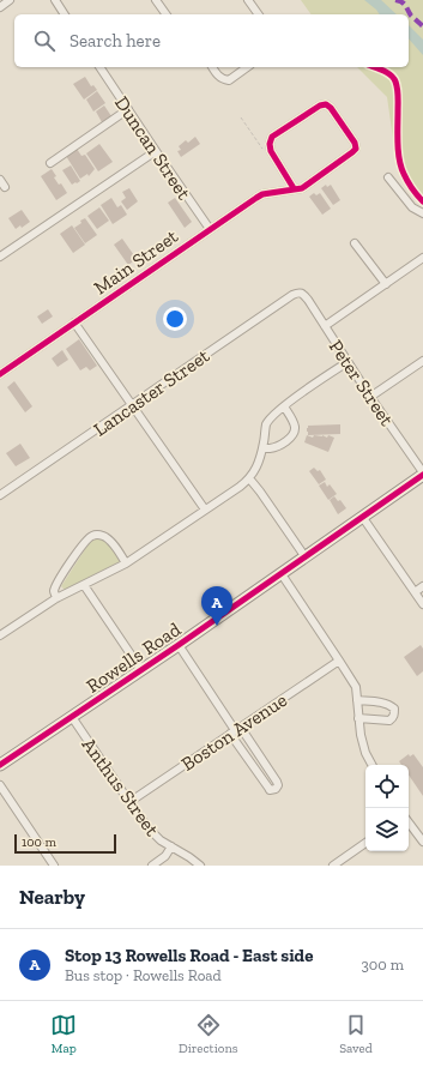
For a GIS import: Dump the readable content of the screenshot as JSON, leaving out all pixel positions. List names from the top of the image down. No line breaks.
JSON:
{"streets":{"main road":["Rowells Road"],"street":["Duncan Street","Main Street","Peter Street","Lancaster Street","Boston Avenue","Anthus Street"]},"crossings":[["Duncan Street","Main Street"],["Peter Street","Lancaster Street"],["Peter Street","Rowells Road"],["Rowells Road","Anthus Street"],["Boston Avenue","Anthus Street"]],"scale_bar":"100 m","page":{"search":"Search here","pins":"A","scale":"100 m","heading":"Nearby","list":[{"mark":"A","name":"Stop 13 Rowells Road - East side","note":"Bus stop · Rowells Road","value":"300 m"}],"nav":["Map","Directions","Saved"]}}
